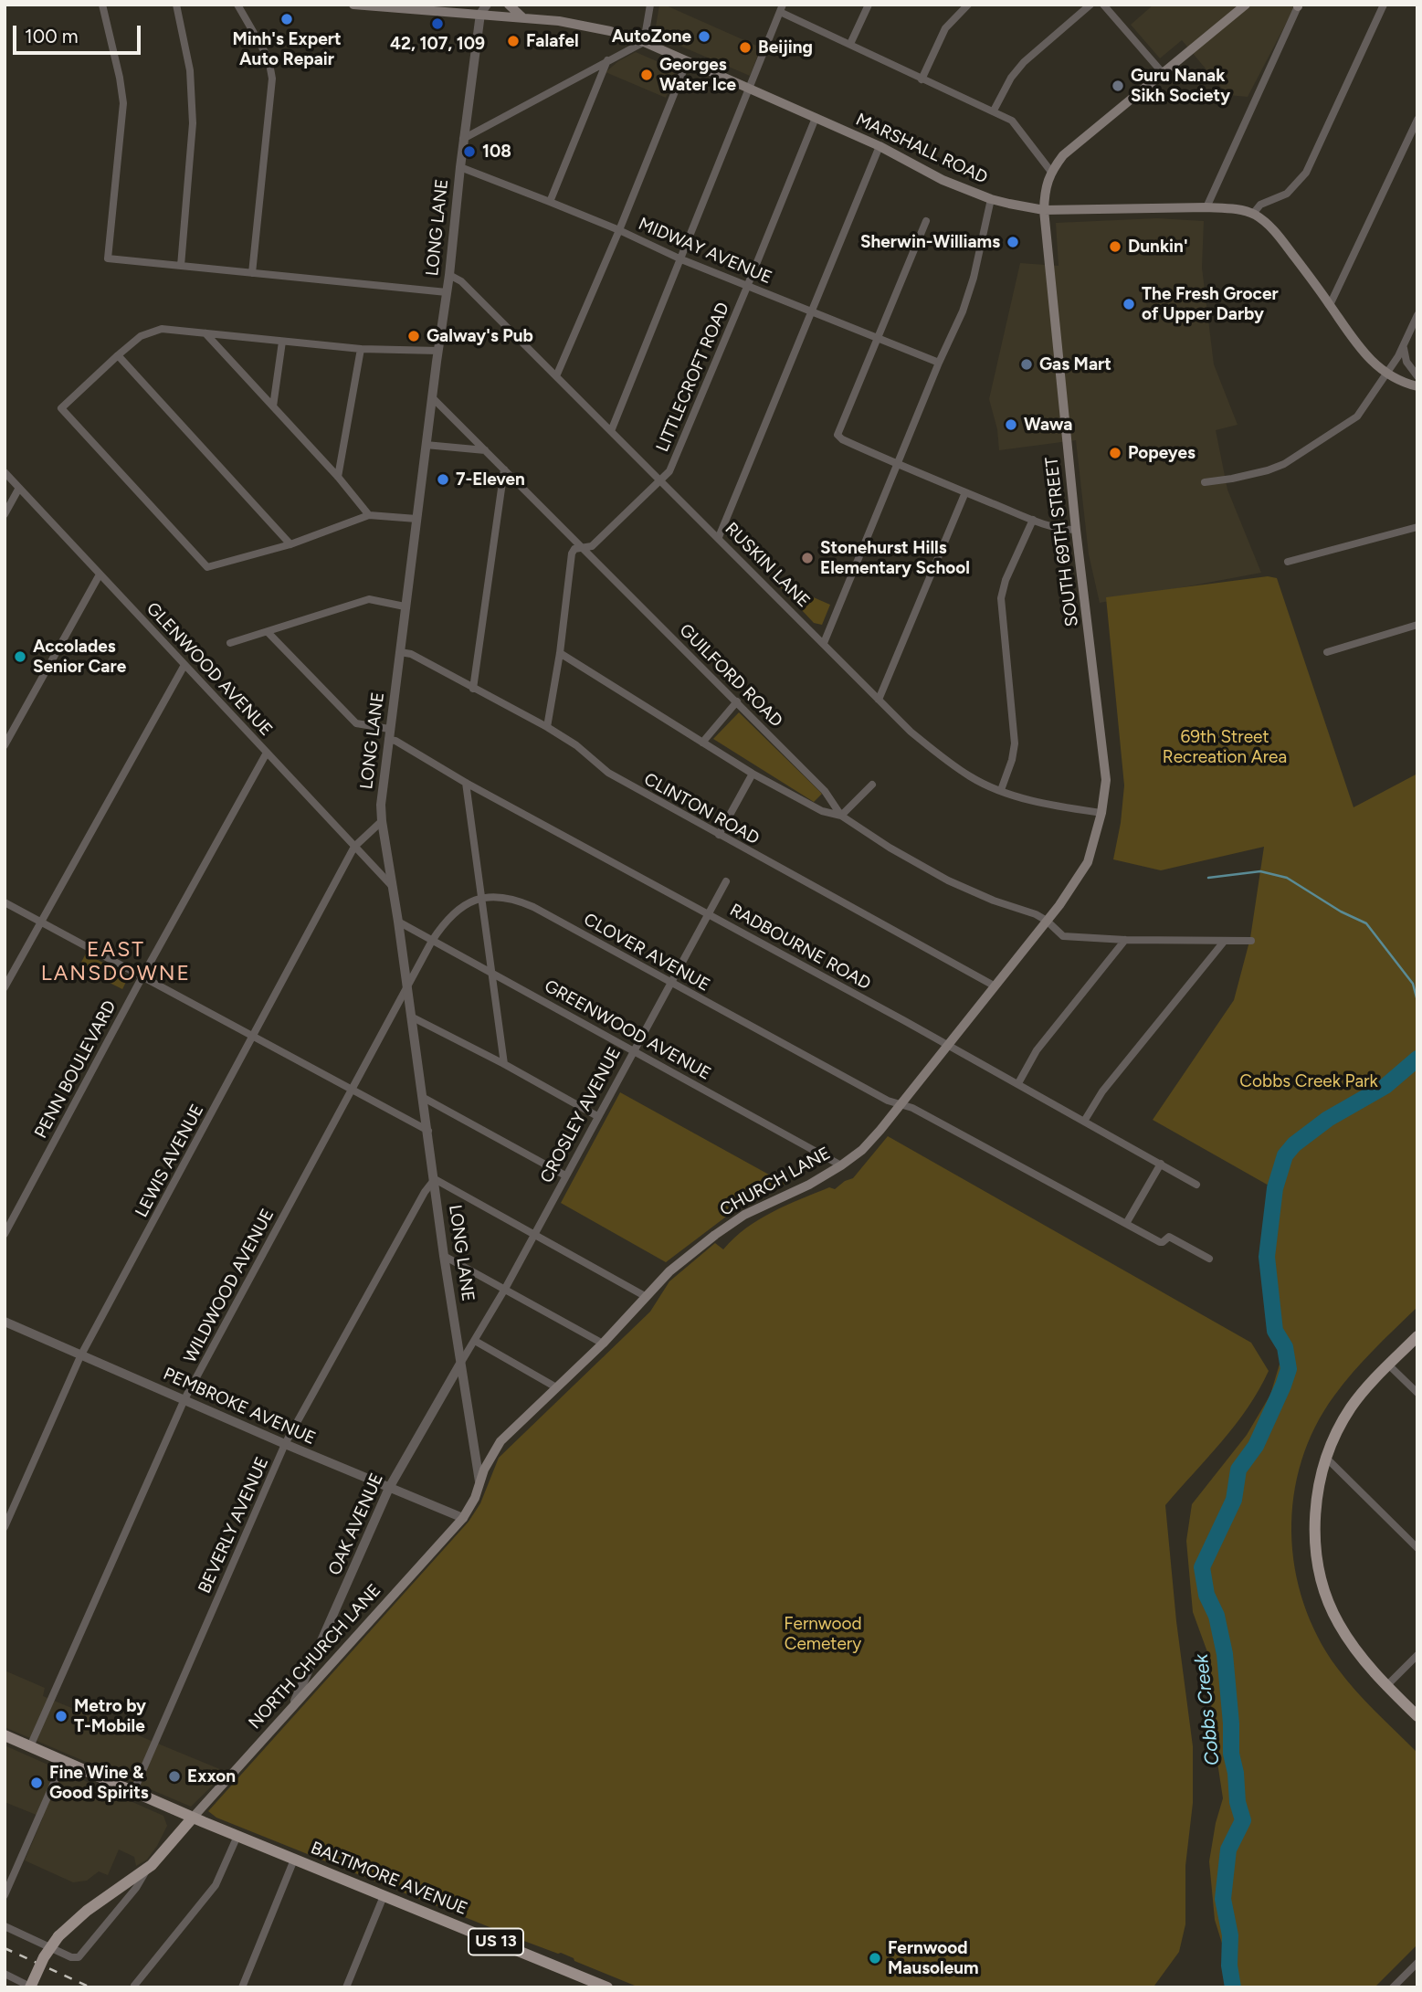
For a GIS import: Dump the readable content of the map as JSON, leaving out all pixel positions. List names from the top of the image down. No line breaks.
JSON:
{"streets":{"main road":["MARSHALL ROAD","SOUTH 69TH STREET","CHURCH LANE","NORTH CHURCH LANE","BALTIMORE AVENUE","US 13"],"street":["LONG LANE","MIDWAY AVENUE","LITTLECROFT ROAD","RUSKIN LANE","GLENWOOD AVENUE","GUILFORD ROAD","CLINTON ROAD","RADBOURNE ROAD","CLOVER AVENUE","GREENWOOD AVENUE","PENN BOULEVARD","CROSLEY AVENUE","LEWIS AVENUE","WILDWOOD AVENUE","PEMBROKE AVENUE","OAK AVENUE","BEVERLY AVENUE"]},"crossings":[["MARSHALL ROAD","LONG LANE"],["MARSHALL ROAD","LITTLECROFT ROAD"],["MARSHALL ROAD","SOUTH 69TH STREET"],["LONG LANE","MIDWAY AVENUE"],["LONG LANE","RUSKIN LANE"],["LONG LANE","GLENWOOD AVENUE"],["LONG LANE","GUILFORD ROAD"],["LONG LANE","CLINTON ROAD"],["LONG LANE","RADBOURNE ROAD"],["LONG LANE","GREENWOOD AVENUE"],["LONG LANE","CROSLEY AVENUE"],["LONG LANE","LEWIS AVENUE"],["LONG LANE","CHURCH LANE"],["LONG LANE","WILDWOOD AVENUE"],["LONG LANE","OAK AVENUE"],["LONG LANE","BEVERLY AVENUE"],["MIDWAY AVENUE","LITTLECROFT ROAD"],["LITTLECROFT ROAD","RUSKIN LANE"],["LITTLECROFT ROAD","GUILFORD ROAD"],["SOUTH 69TH STREET","RUSKIN LANE"],["SOUTH 69TH STREET","GUILFORD ROAD"],["SOUTH 69TH STREET","CHURCH LANE"],["GLENWOOD AVENUE","PENN BOULEVARD"],["GLENWOOD AVENUE","LEWIS AVENUE"],["GUILFORD ROAD","CHURCH LANE"],["CLINTON ROAD","CHURCH LANE"],["RADBOURNE ROAD","CROSLEY AVENUE"],["RADBOURNE ROAD","CHURCH LANE"],["CLOVER AVENUE","CROSLEY AVENUE"],["CLOVER AVENUE","CHURCH LANE"],["GREENWOOD AVENUE","CROSLEY AVENUE"],["GREENWOOD AVENUE","CHURCH LANE"],["CROSLEY AVENUE","OAK AVENUE"],["LEWIS AVENUE","PEMBROKE AVENUE"],["CHURCH LANE","PEMBROKE AVENUE"],["CHURCH LANE","NORTH CHURCH LANE"],["WILDWOOD AVENUE","PEMBROKE AVENUE"],["WILDWOOD AVENUE","BALTIMORE AVENUE"],["PEMBROKE AVENUE","OAK AVENUE"],["PEMBROKE AVENUE","BEVERLY AVENUE"],["PEMBROKE AVENUE","NORTH CHURCH LANE"],["OAK AVENUE","NORTH CHURCH LANE"],["BEVERLY AVENUE","BALTIMORE AVENUE"],["NORTH CHURCH LANE","BALTIMORE AVENUE"]],"districts":["EAST LANSDOWNE"],"water":["Cobbs Creek"],"parks":["69th Street Recreation Area","Cobbs Creek Park","Fernwood Cemetery"],"places":["Minh's Expert Auto Repair","42, 107, 109","AutoZone","Falafel","Beijing","Georges Water Ice","Guru Nanak Sikh Society","108","Sherwin-Williams","Dunkin'","The Fresh Grocer of Upper Darby","Galway's Pub","Gas Mart","Wawa","Popeyes","7-Eleven","Stonehurst Hills Elementary School","Accolades Senior Care","Metro by T-Mobile","Exxon","Fine Wine & Good Spirits","Fernwood Mausoleum"],"scale_bar":"100 m"}
